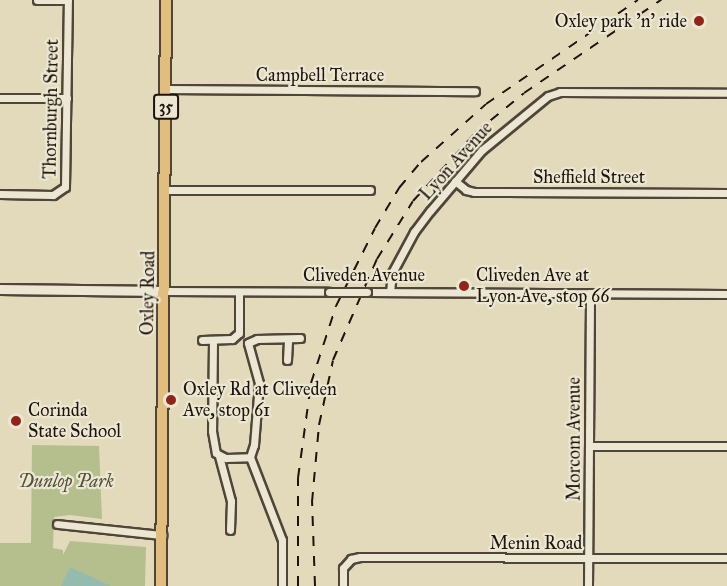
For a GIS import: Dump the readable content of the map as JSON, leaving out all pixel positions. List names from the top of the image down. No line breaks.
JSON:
{"streets":{"main road":["35","Oxley Road"],"street":["Campbell Terrace","Thornburgh Street","Lyon Avenue","Sheffield Street","Cliveden Avenue","Morcom Avenue","Menin Road"]},"crossings":[["Campbell Terrace","Oxley Road"],["Lyon Avenue","Sheffield Street"],["Lyon Avenue","Cliveden Avenue"],["Cliveden Avenue","Oxley Road"],["Cliveden Avenue","Morcom Avenue"],["Morcom Avenue","Menin Road"]],"parks":["Dunlop Park"],"places":["Oxley park 'n' ride","Cliveden Ave at Lyon Ave, stop 66","Oxley Rd at Cliveden Ave, stop 61","Corinda State School"]}
